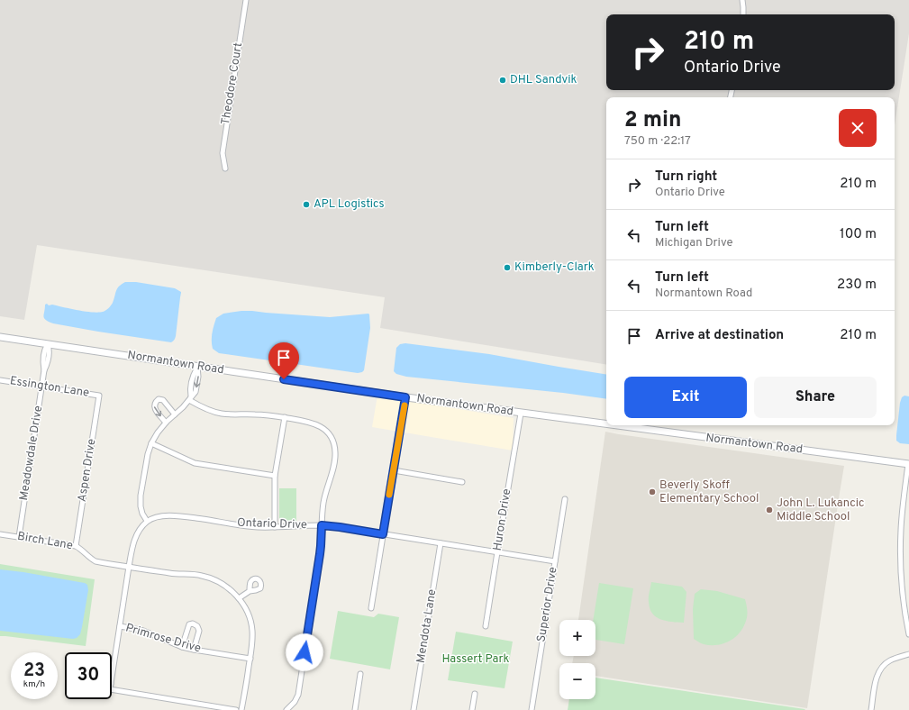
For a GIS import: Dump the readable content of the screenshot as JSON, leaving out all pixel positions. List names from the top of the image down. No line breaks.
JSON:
{"streets":{"street":["Theodore Court","Normantown Road","Essington Lane","Meadowdale Drive","Aspen Drive","Huron Drive","Ontario Drive","Birch Lane","Superior Drive","Mendota Lane","Primrose Drive"]},"crossings":[["Normantown Road","Meadowdale Drive"],["Normantown Road","Huron Drive"],["Essington Lane","Meadowdale Drive"],["Essington Lane","Aspen Drive"],["Meadowdale Drive","Birch Lane"],["Aspen Drive","Birch Lane"],["Huron Drive","Ontario Drive"],["Ontario Drive","Superior Drive"],["Ontario Drive","Mendota Lane"],["Birch Lane","Primrose Drive"]],"parks":["Hassert Park"],"places":["DHL Sandvik","APL Logistics","Kimberly-Clark","Beverly Skoff Elementary School","John L. Lukancic Middle School"],"page":{"turn":["210 m","Ontario Drive"],"heading":["2 min","750 m · 22:17"],"list":[{"name":"Turn right","note":"Ontario Drive","value":"210 m"},{"name":"Turn left","note":"Michigan Drive","value":"100 m"},{"name":"Turn left","note":"Normantown Road","value":"230 m"},{"name":"Arrive at destination","value":"210 m"}],"buttons":["Exit","Share"],"map_buttons":["+","−"],"speed":"23 km/h","limit":"30"}}
